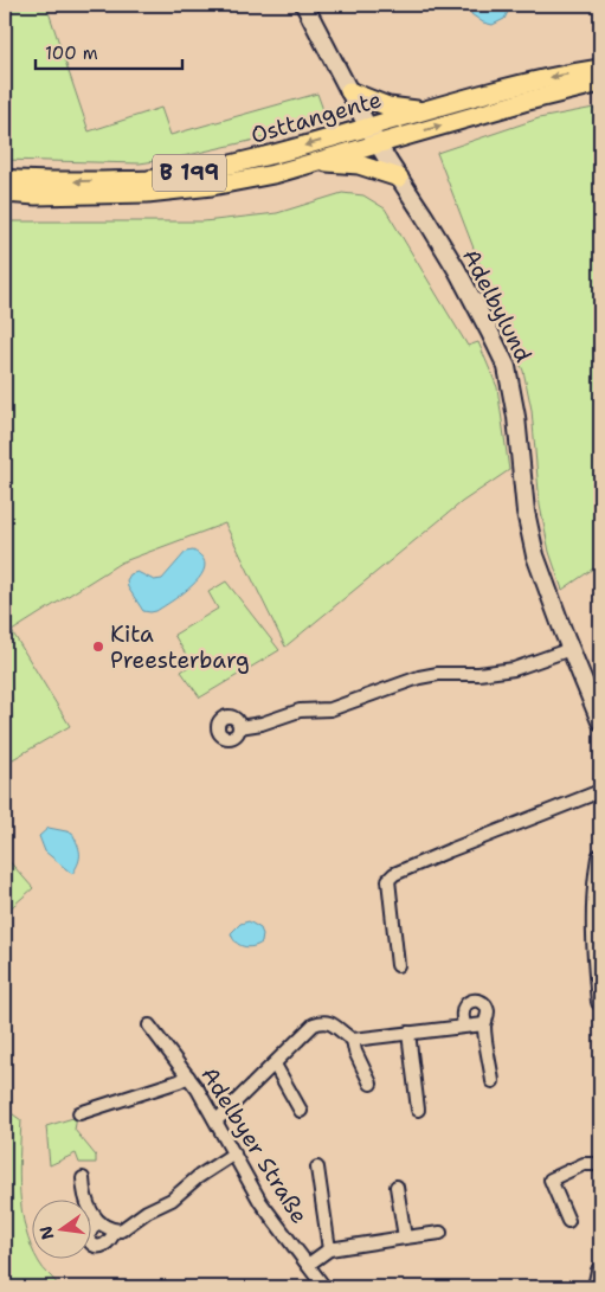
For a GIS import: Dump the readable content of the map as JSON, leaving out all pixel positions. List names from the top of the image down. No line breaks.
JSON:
{"streets":{"main road":["Osttangente","B 199"],"street":["Adelbylund","Adelbyer Straße"]},"crossings":[["Osttangente","Adelbylund"]],"places":["Kita Preesterbarg"],"scale_bar":"100 m","north":"left"}
